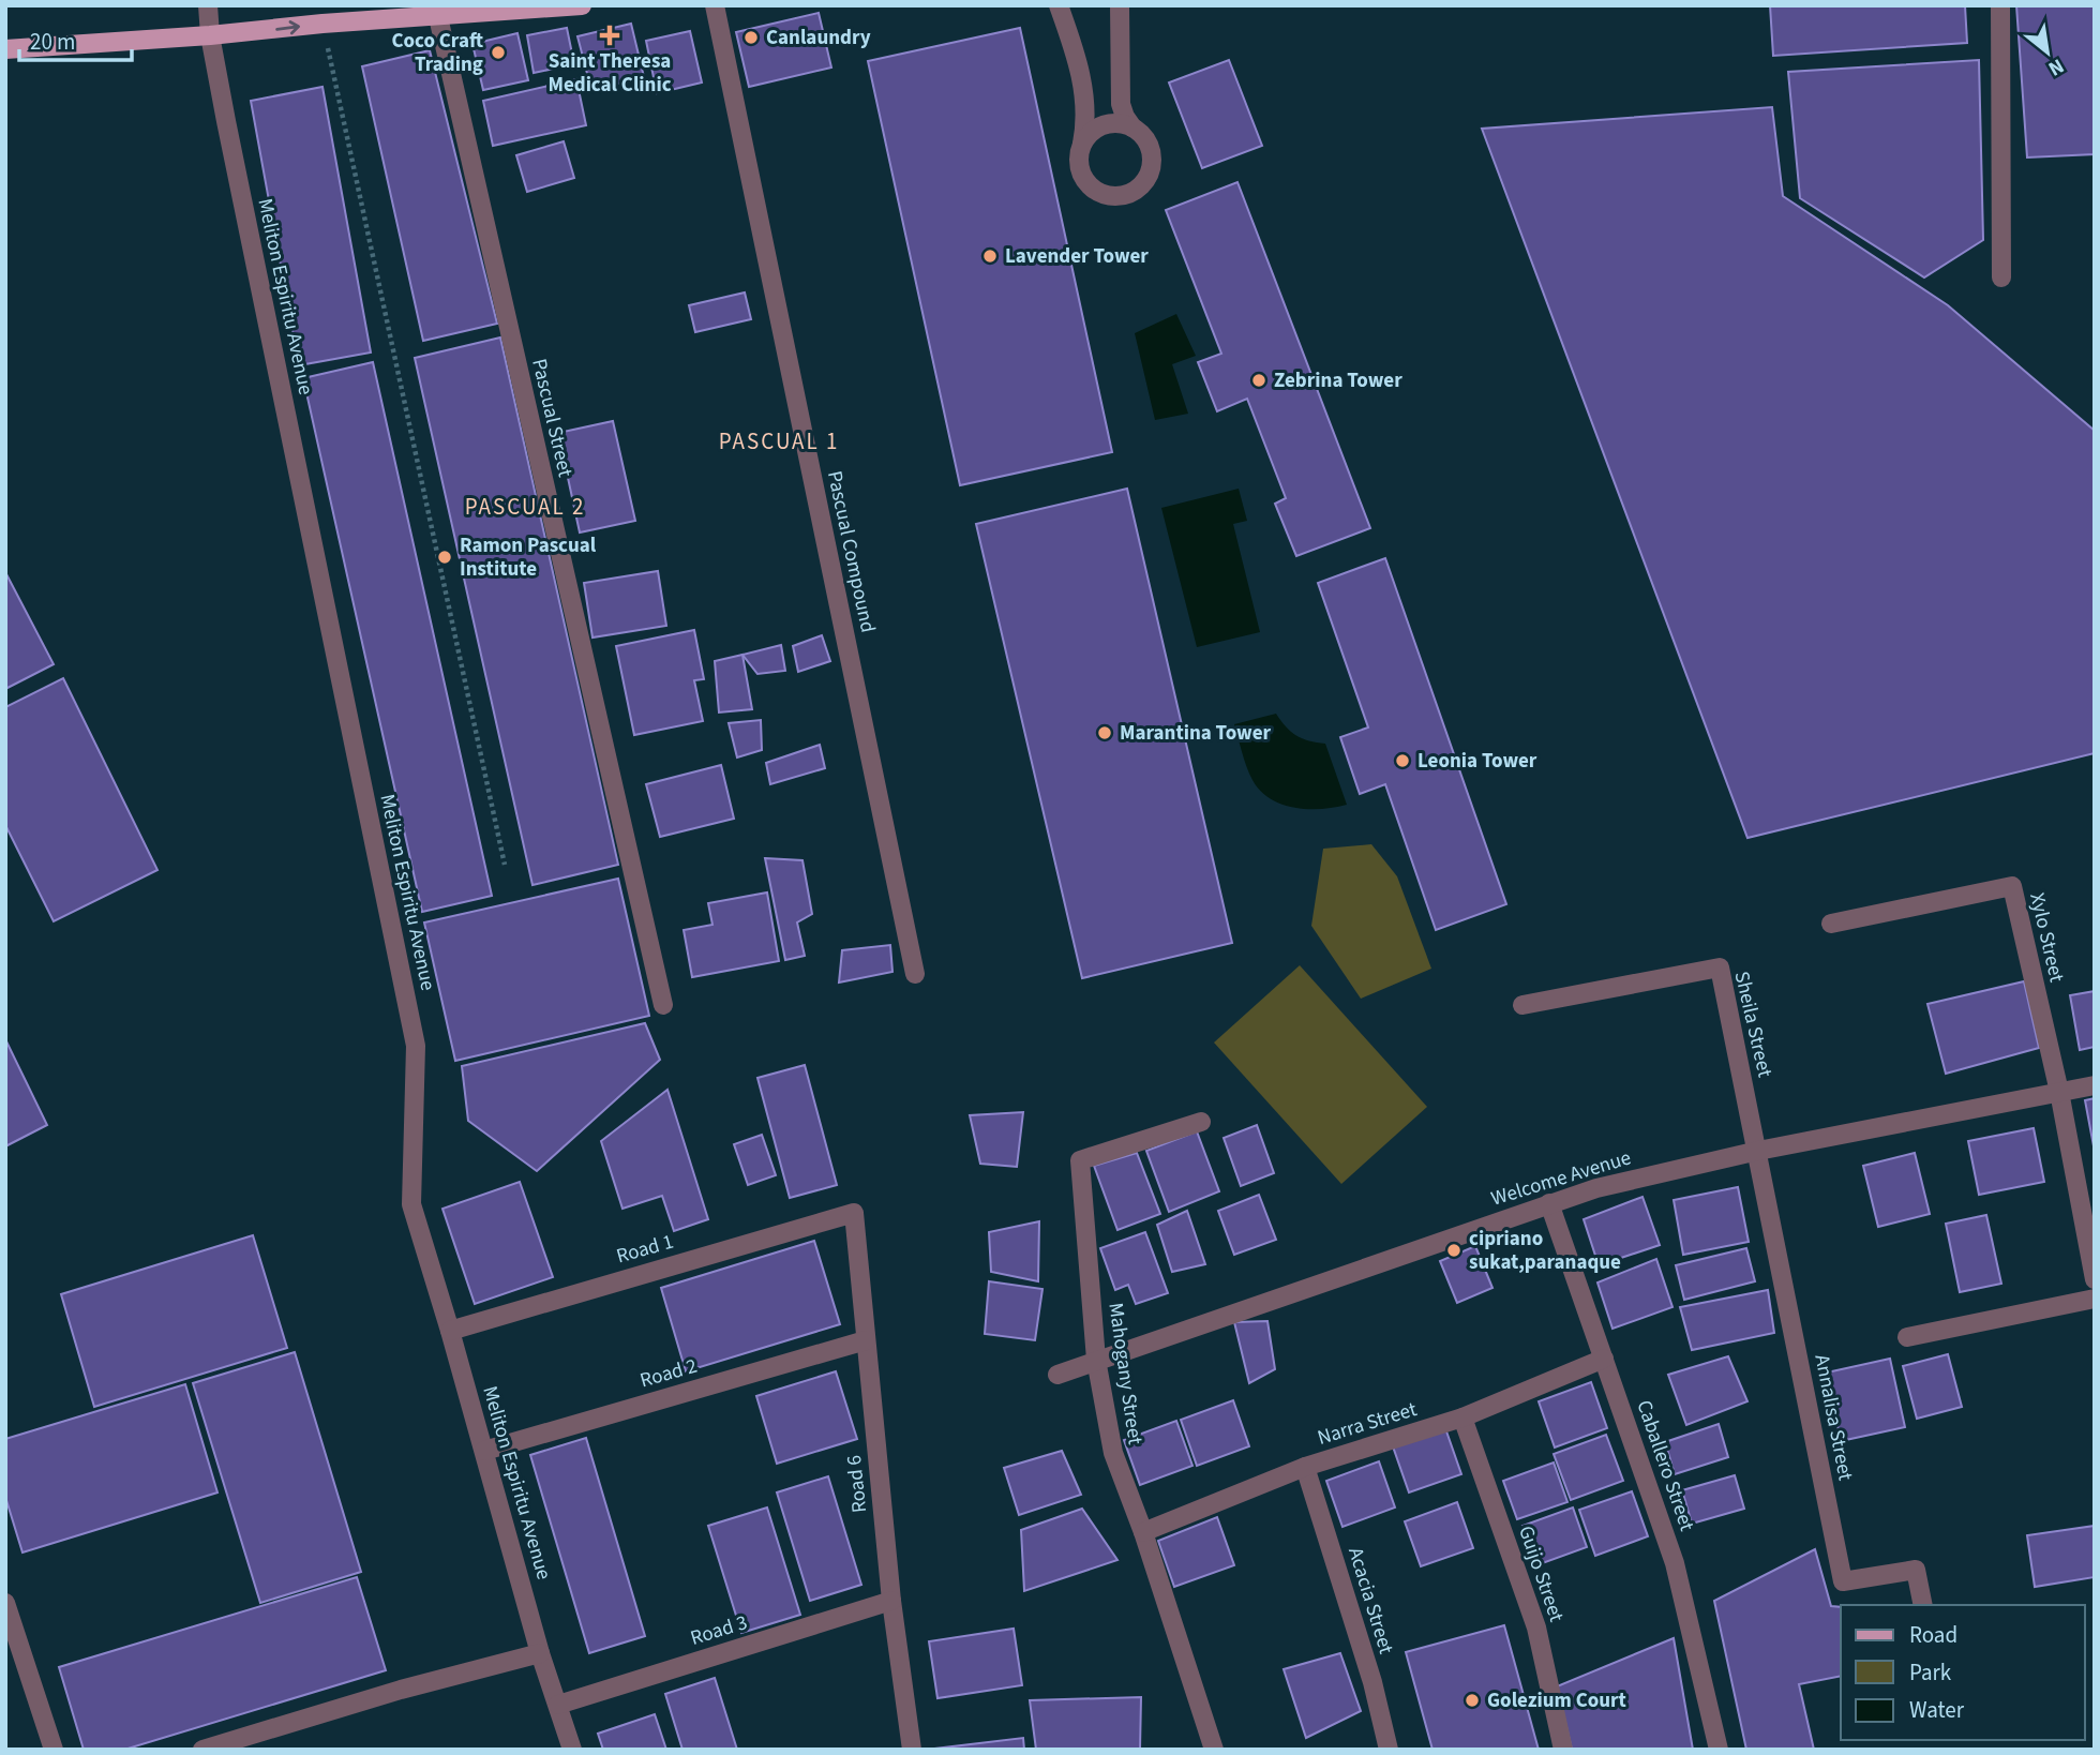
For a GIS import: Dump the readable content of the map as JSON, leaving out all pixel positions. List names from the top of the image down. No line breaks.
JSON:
{"streets":{"street":["Meliton Espiritu Avenue","Pascual Street","Pascual Compound","Xylo Street","Sheila Street","Welcome Avenue","Road 1","Road 2","Mahogany Street","Annalisa Street","Narra Street","Caballero Street","Road 6","Guijo Street","Acacia Street","Road 3"]},"crossings":[["Meliton Espiritu Avenue","Road 1"],["Meliton Espiritu Avenue","Road 2"],["Meliton Espiritu Avenue","Road 3"],["Xylo Street","Welcome Avenue"],["Sheila Street","Welcome Avenue"],["Sheila Street","Annalisa Street"],["Welcome Avenue","Mahogany Street"],["Welcome Avenue","Annalisa Street"],["Welcome Avenue","Caballero Street"],["Road 1","Road 6"],["Road 2","Road 6"],["Mahogany Street","Narra Street"],["Narra Street","Caballero Street"],["Narra Street","Guijo Street"],["Narra Street","Acacia Street"],["Road 6","Road 3"]],"districts":["PASCUAL 1","PASCUAL 2"],"places":{"health":["Saint Theresa Medical Clinic"],"other":["Canlaundry","Coco Craft Trading","Lavender Tower","Zebrina Tower","Ramon Pascual Institute","Marantina Tower","Leonia Tower","cipriano sukat,paranaque","Golezium Court"]},"legend":["Road","Park","Water"],"scale_bar":"20 m","north":"bottom right"}
